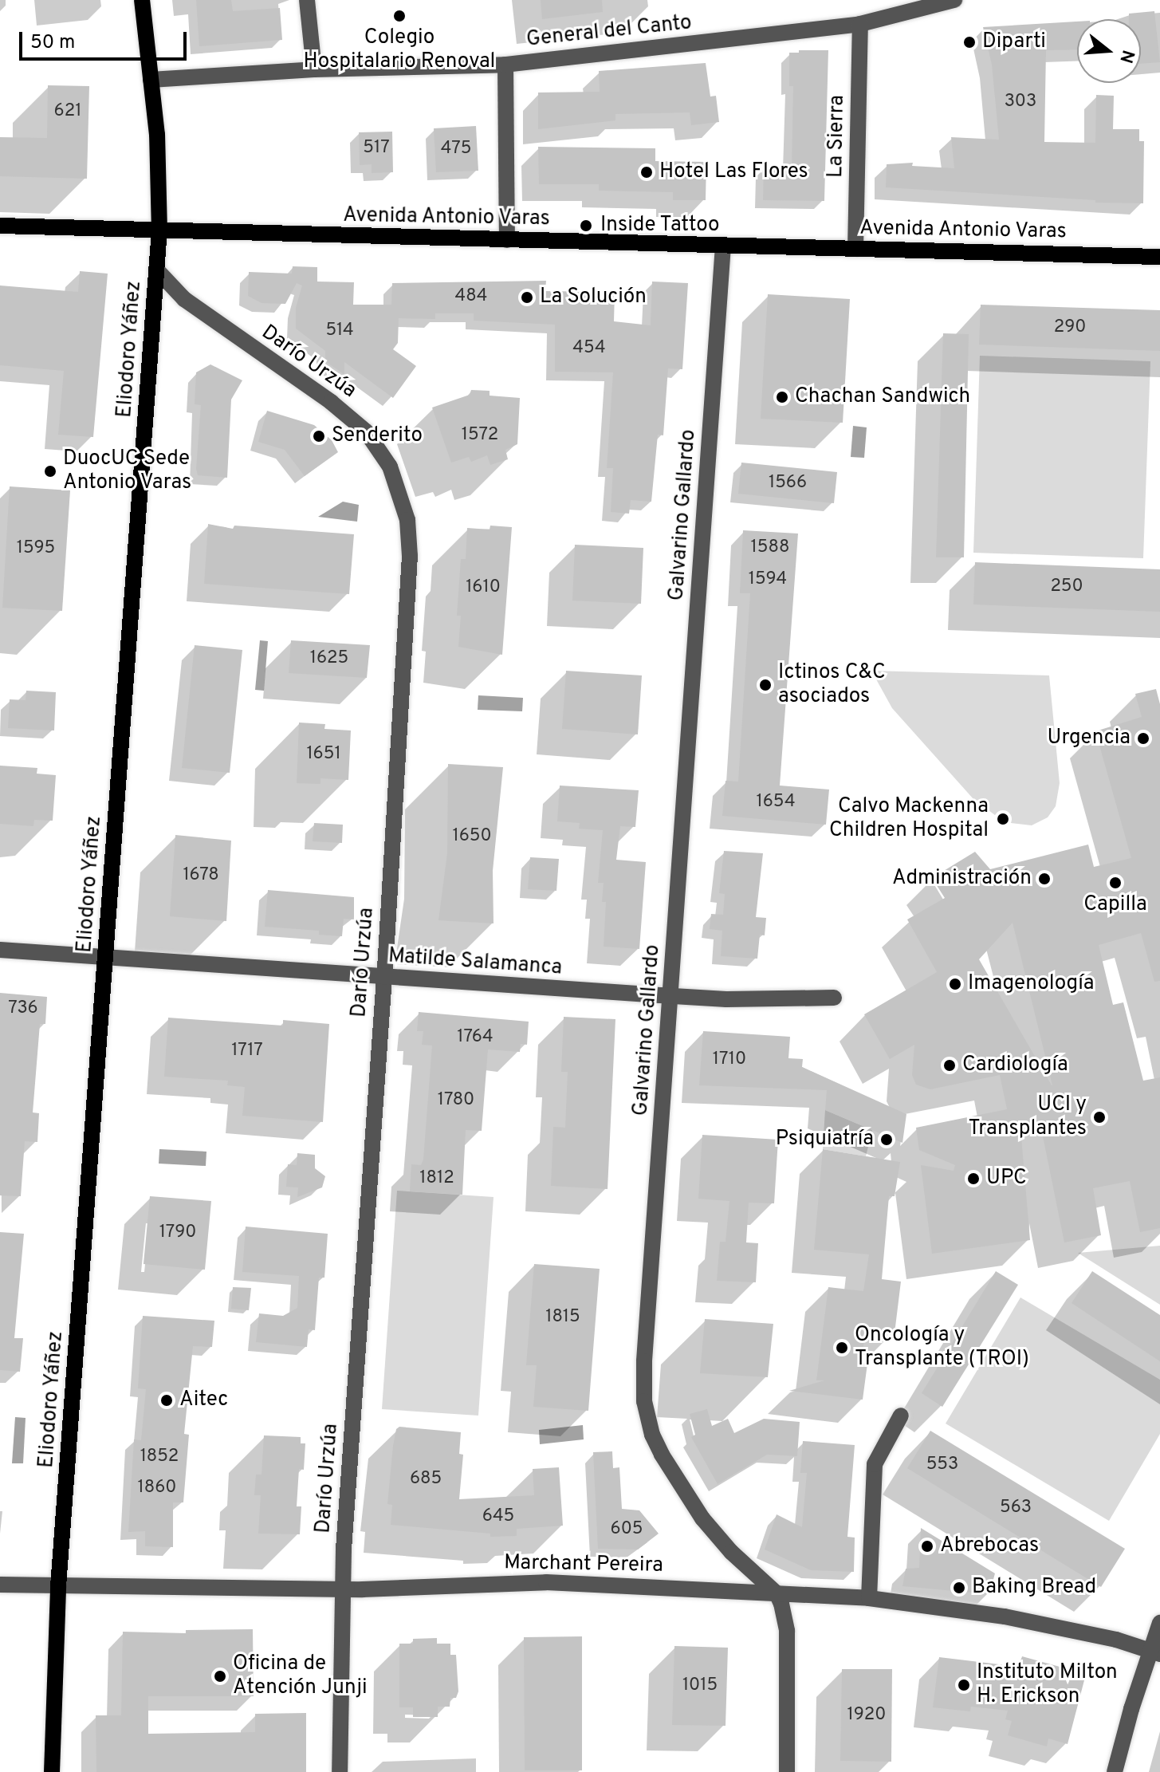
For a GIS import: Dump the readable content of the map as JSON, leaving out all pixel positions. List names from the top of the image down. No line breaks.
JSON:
{"streets":{"main road":["Avenida Antonio Varas","Eliodoro Yáñez"],"street":["General del Canto","La Sierra","Darío Urzúa","Galvarino Gallardo","Matilde Salamanca","Marchant Pereira"]},"crossings":[["General del Canto","La Sierra"],["General del Canto","Eliodoro Yáñez"],["La Sierra","Avenida Antonio Varas"],["Avenida Antonio Varas","Eliodoro Yáñez"],["Avenida Antonio Varas","Galvarino Gallardo"],["Eliodoro Yáñez","Darío Urzúa"],["Eliodoro Yáñez","Matilde Salamanca"],["Eliodoro Yáñez","Marchant Pereira"],["Darío Urzúa","Matilde Salamanca"],["Darío Urzúa","Marchant Pereira"],["Galvarino Gallardo","Matilde Salamanca"],["Galvarino Gallardo","Marchant Pereira"]],"places":["Colegio Hospitalario Renoval","Diparti","Hotel Las Flores","Inside Tattoo","La Solución","Chachan Sandwich","Senderito","DuocUC Sede Antonio Varas","Ictinos C&C asociados","Urgencia","Calvo Mackenna Children Hospital","Administración","Capilla","Imagenología","Cardiología","UCI y Transplantes","Psiquiatría","UPC","Oncología y Transplante (TROI)","Aitec","Abrebocas","Baking Bread","Oficina de Atención Junji","Instituto Milton H. Erickson"],"house_numbers":["303","621","517","475","484","290","514","454","1572","1566","1588","1595","1594","250","1610","1625","1651","1654","1650","1678","736","1764","1717","1710","1780","1812","1790","1815","1852","553","685","1860","563","645","605","1015","1920"],"scale_bar":"50 m","north":"right"}
